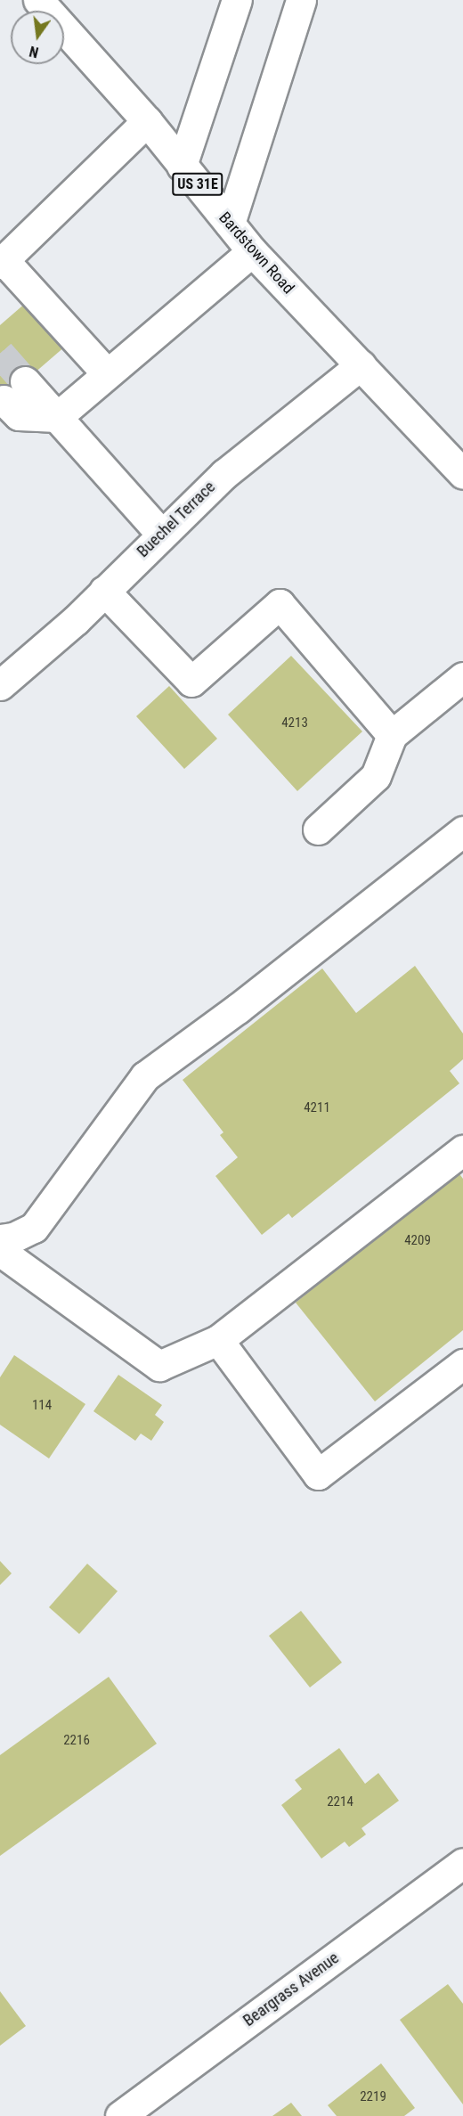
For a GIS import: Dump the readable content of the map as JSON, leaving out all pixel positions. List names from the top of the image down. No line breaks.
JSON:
{"streets":{"street":["US 31E","Bardstown Road","Buechel Terrace","Beargrass Avenue"]},"crossings":[["Bardstown Road","Buechel Terrace"]],"house_numbers":["4213","4211","4209","114","2216","2214","2219"],"north":"bottom"}
